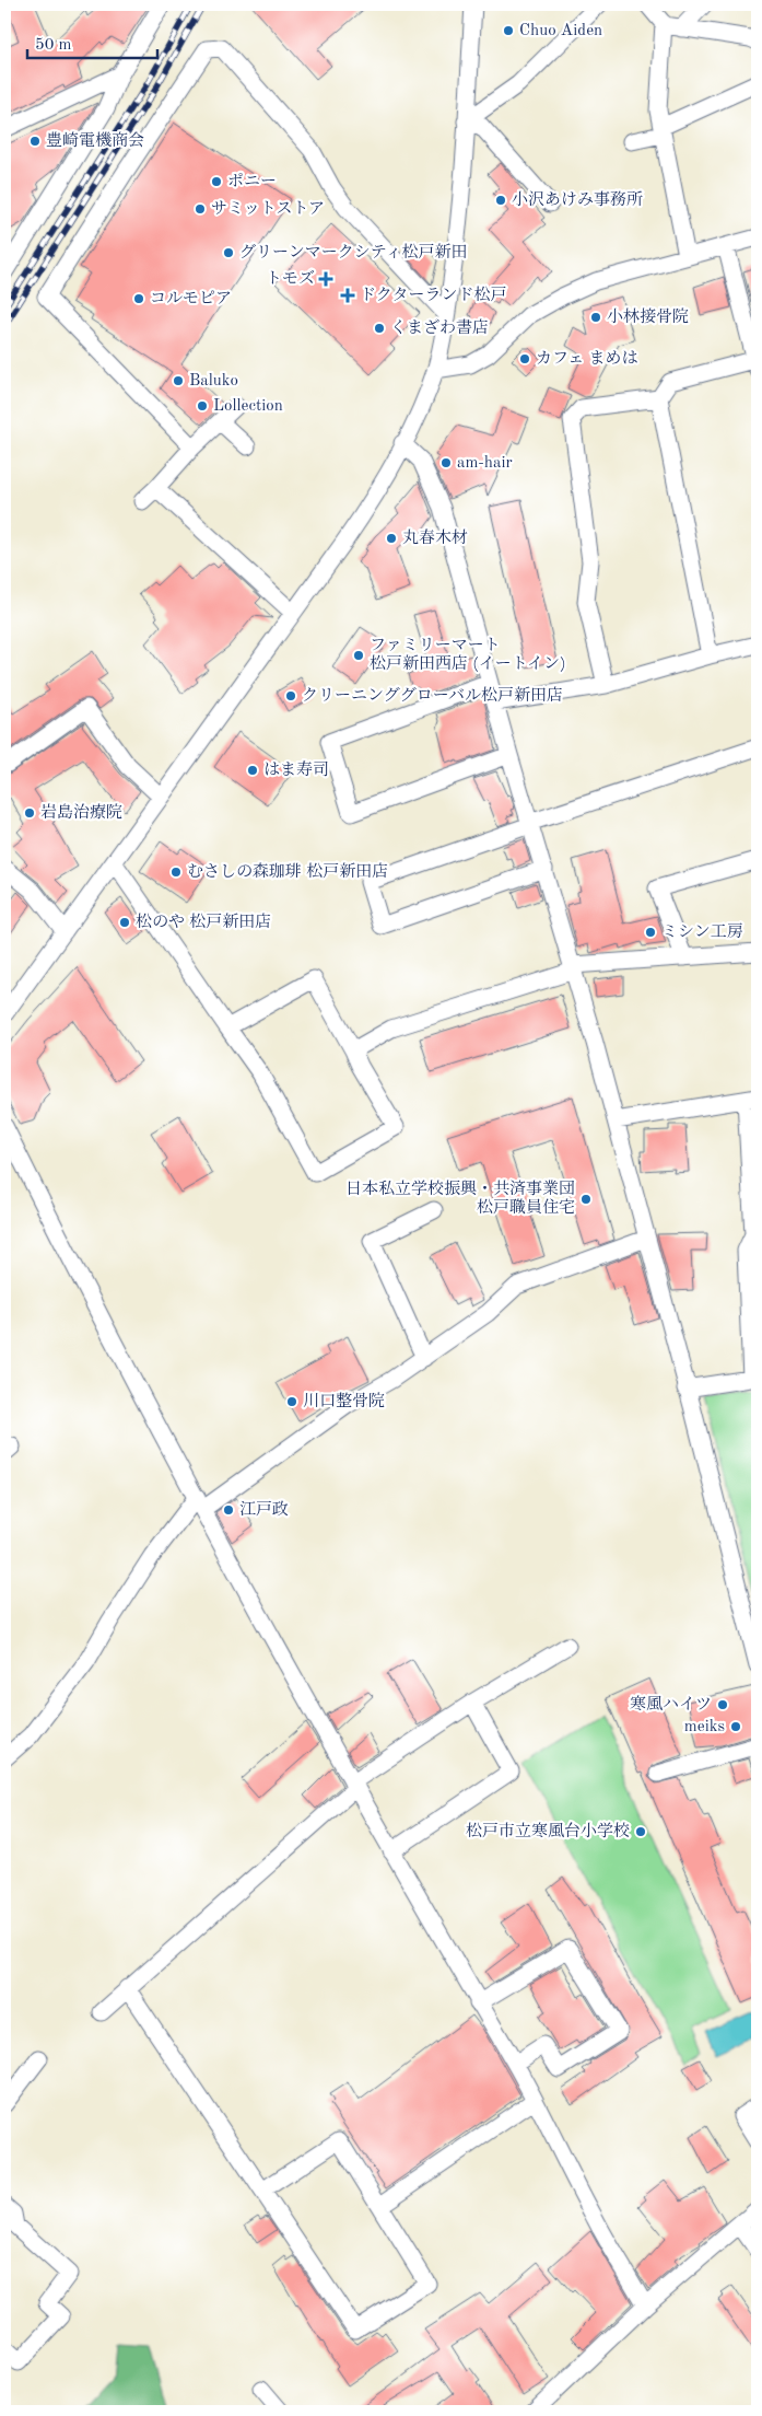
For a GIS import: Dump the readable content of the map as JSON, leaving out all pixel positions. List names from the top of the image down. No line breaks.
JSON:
{"places":{"other":["Chuo Aiden","豊崎電機商会","ポニー","小沢あけみ事務所","サミットストア","グリーンマークシティ松戸新田","コルモピア","小林接骨院","くまざわ書店","カフェ まめは","Baluko","Lollection","am-hair","丸春木材","ファミリーマート 松戸新田西店 (イートイン)","クリーニンググローバル松戸新田店","はま寿司","岩島治療院","むさしの森珈琲 松戸新田店","松のや 松戸新田店","ミシン工房","日本私立学校振興・共済事業団 松戸職員住宅","川口整骨院","江戸政","寒風ハイツ","meiks","松戸市立寒風台小学校"],"health":["トモズ","ドクターランド松戸"]},"scale_bar":"50 m"}
